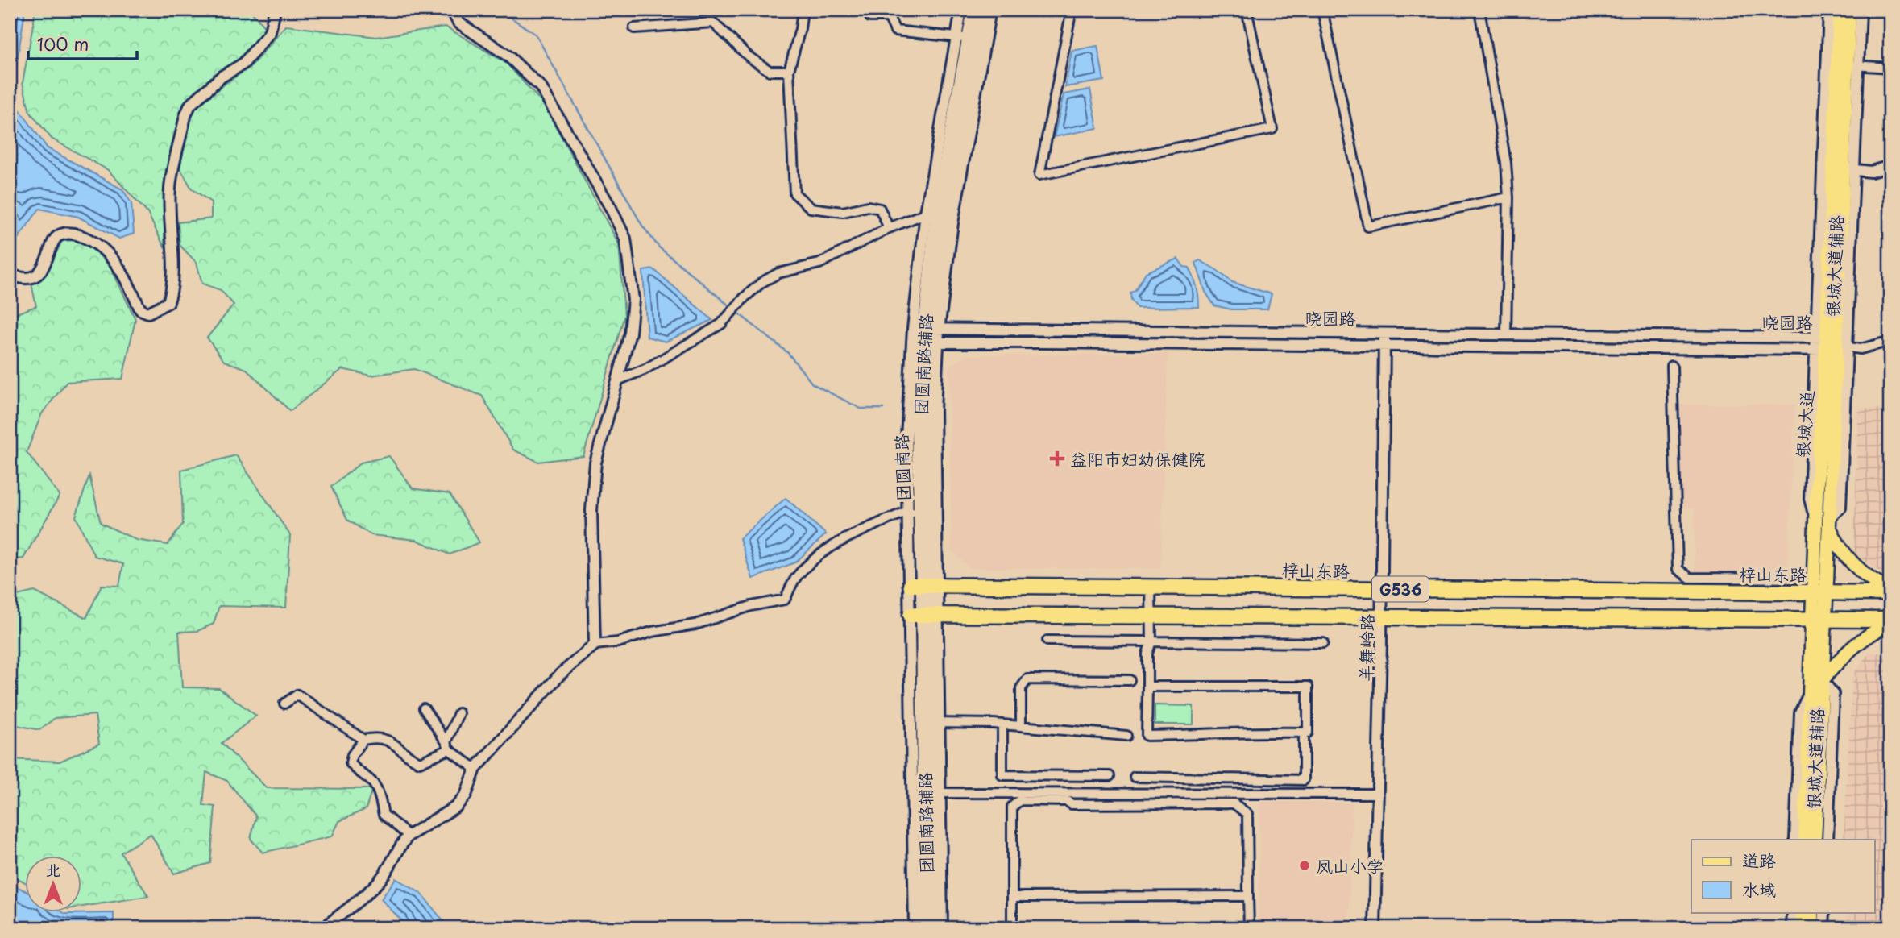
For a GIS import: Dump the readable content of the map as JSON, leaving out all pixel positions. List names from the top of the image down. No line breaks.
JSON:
{"streets":{"highway":["梓山东路","G536"],"main road":["银城大道","团圆南路"],"street":["银城大道辅路","晓园路","团圆南路辅路","羊舞岭路"]},"crossings":[["银城大道辅路","晓园路"],["银城大道辅路","银城大道"],["晓园路","团圆南路辅路"],["晓园路","银城大道"],["晓园路","团圆南路"],["晓园路","羊舞岭路"],["团圆南路辅路","团圆南路"],["团圆南路辅路","梓山东路"],["团圆南路辅路","G536"],["银城大道","梓山东路"],["银城大道","G536"],["团圆南路","梓山东路"],["团圆南路","G536"],["梓山东路","羊舞岭路"],["G536","羊舞岭路"]],"places":{"health":["益阳市妇幼保健院"],"other":["凤山小学"]},"legend":["道路","水域"],"scale_bar":"100 m","north":"top"}
